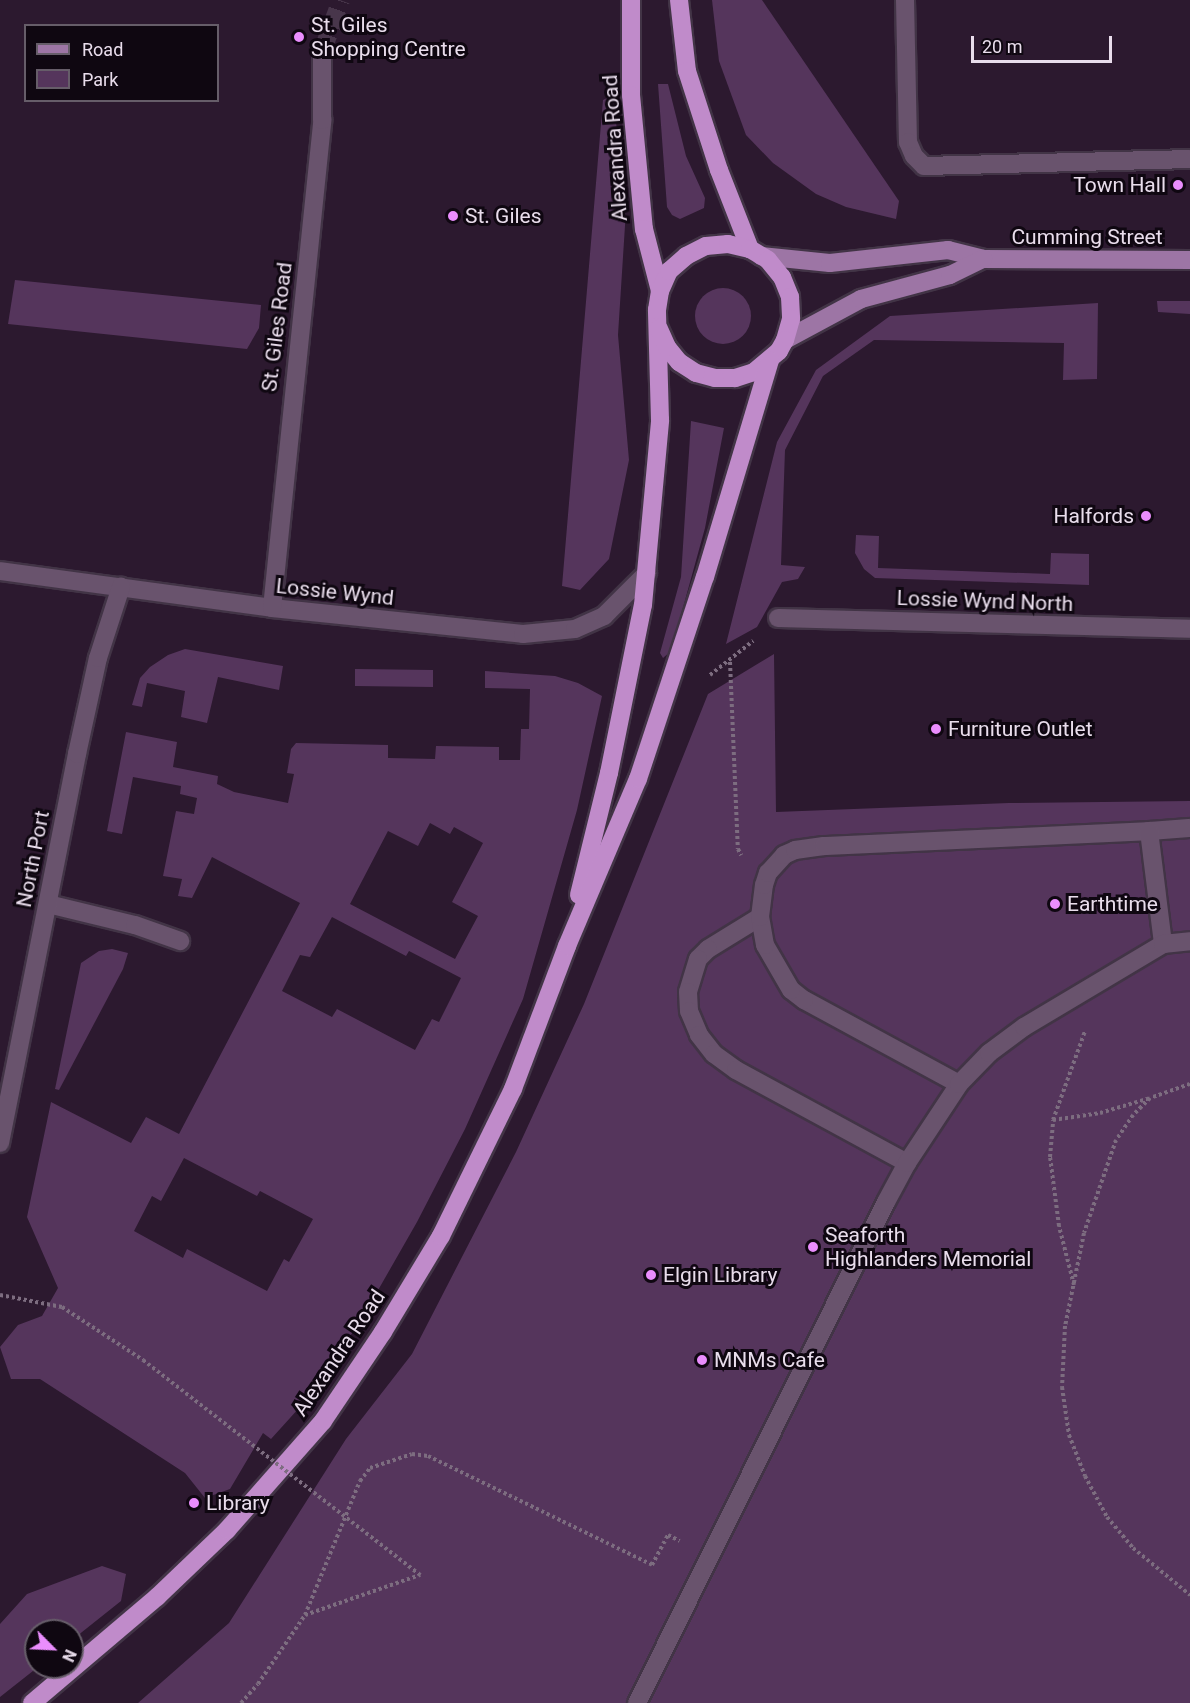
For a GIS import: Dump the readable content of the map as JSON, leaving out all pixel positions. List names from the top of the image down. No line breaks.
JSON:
{"streets":{"highway":["Alexandra Road"],"main road":["Cumming Street"],"street":["St. Giles Road","Lossie Wynd","Lossie Wynd North","North Port"]},"crossings":[["Alexandra Road","Cumming Street"],["St. Giles Road","Lossie Wynd"],["Lossie Wynd","North Port"]],"places":["St. Giles Shopping Centre","Town Hall","St. Giles","Halfords","Furniture Outlet","Earthtime","Seaforth Highlanders Memorial","Elgin Library","MNMs Cafe","Library"],"legend":["Road","Park"],"scale_bar":"20 m","north":"bottom right"}
